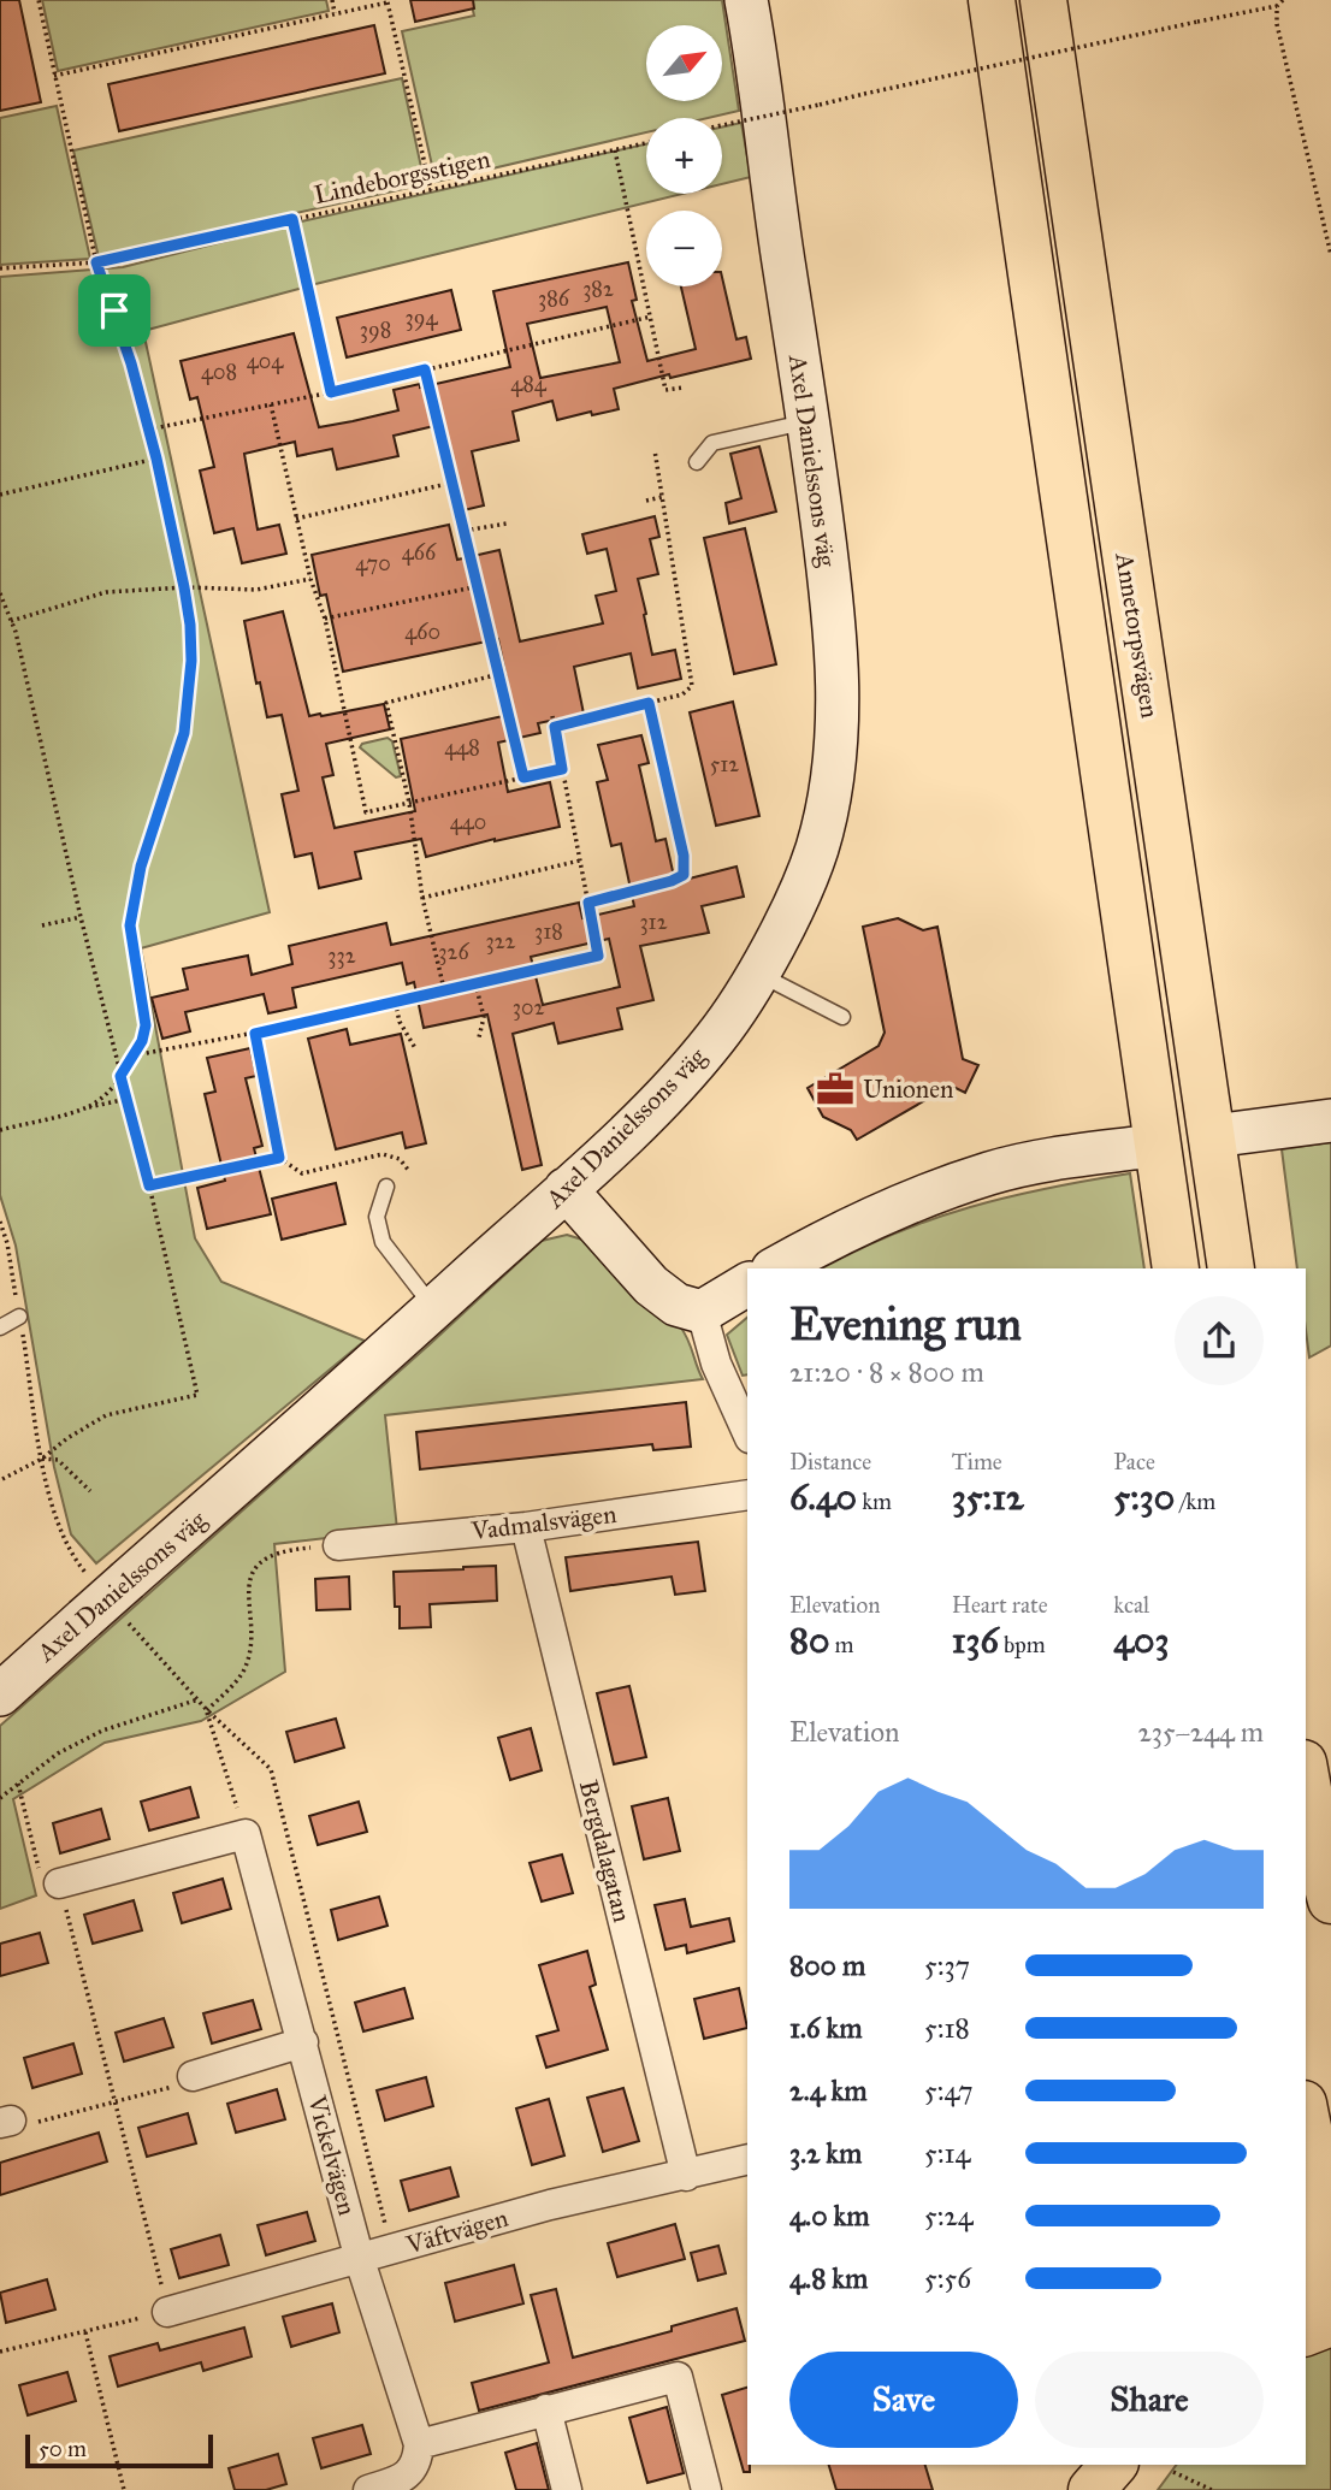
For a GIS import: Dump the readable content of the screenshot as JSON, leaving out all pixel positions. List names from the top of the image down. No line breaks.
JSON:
{"streets":{"main road":["Annetorpsvägen"],"street":["Axel Danielssons väg","Vadmalsvägen","Bergdalagatan","Vickelvägen","Väftvägen"],"path":["Lindeborgsstigen"]},"crossings":[["Vadmalsvägen","Bergdalagatan"],["Bergdalagatan","Väftvägen"],["Vickelvägen","Väftvägen"]],"places":{"office":["Unionen"]},"house_numbers":["382","386","394","398","404","408","484","466","470","460","448","512","440","312","318","322","326","332","302"],"scale_bar":"50 m","north":"top right","page":{"map_buttons":["+","−"],"heading":["Evening run","21:20 · 8 × 800 m"],"stats":[["Distance","6.40 km"],["Time","35:12"],["Pace","5:30 /km"],["Elevation","80 m"],["Heart rate","136 bpm"],["kcal","403"]],"chart":["Elevation","235–244 m"],"list":[{"name":"800 m","note":"5:37"},{"name":"1.6 km","note":"5:18"},{"name":"2.4 km","note":"5:47"},{"name":"3.2 km","note":"5:14"},{"name":"4.0 km","note":"5:24"},{"name":"4.8 km","note":"5:56"}],"buttons":["Save","Share"],"scale":"50 m"}}
